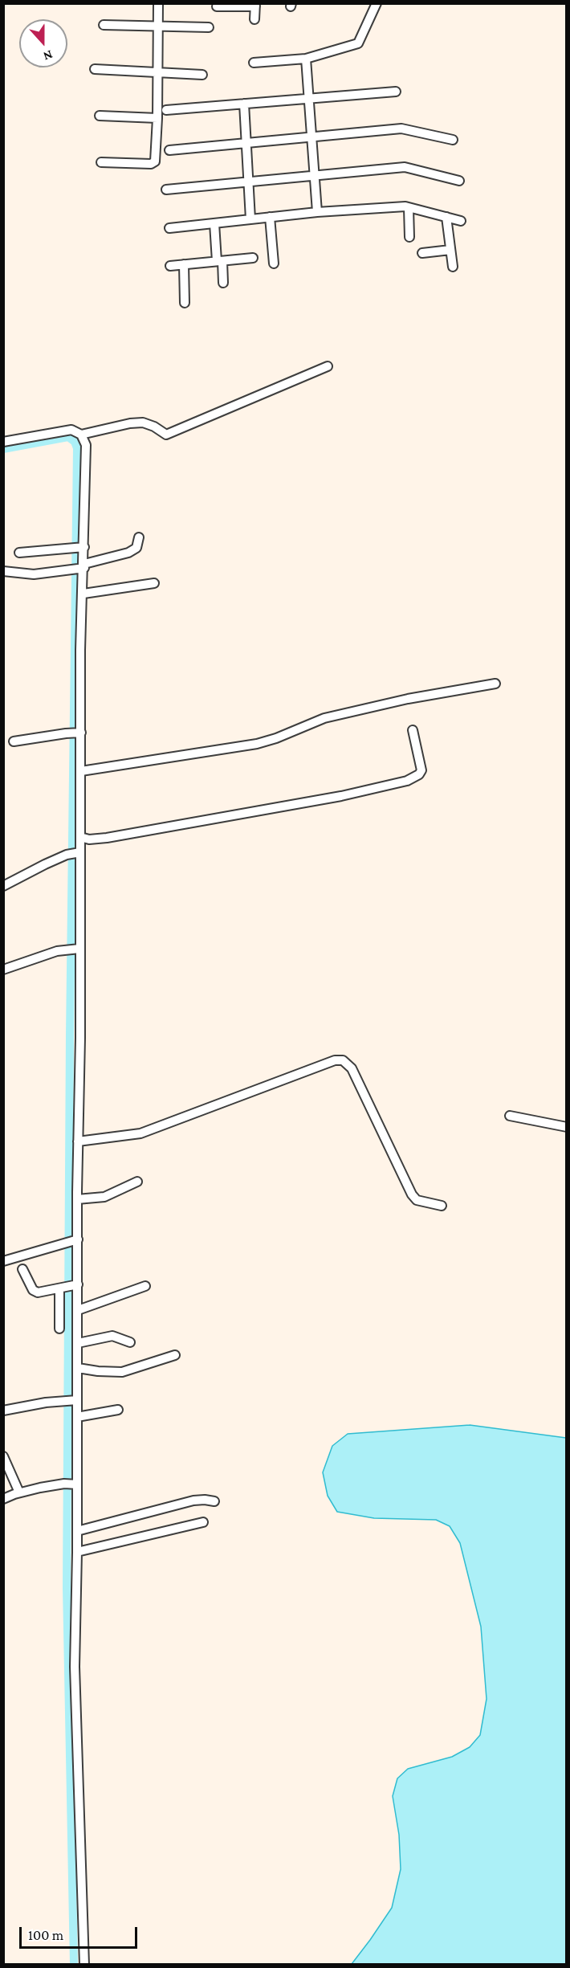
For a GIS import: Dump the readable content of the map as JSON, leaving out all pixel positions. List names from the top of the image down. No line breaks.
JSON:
{"scale_bar":"100 m","north":"bottom"}
